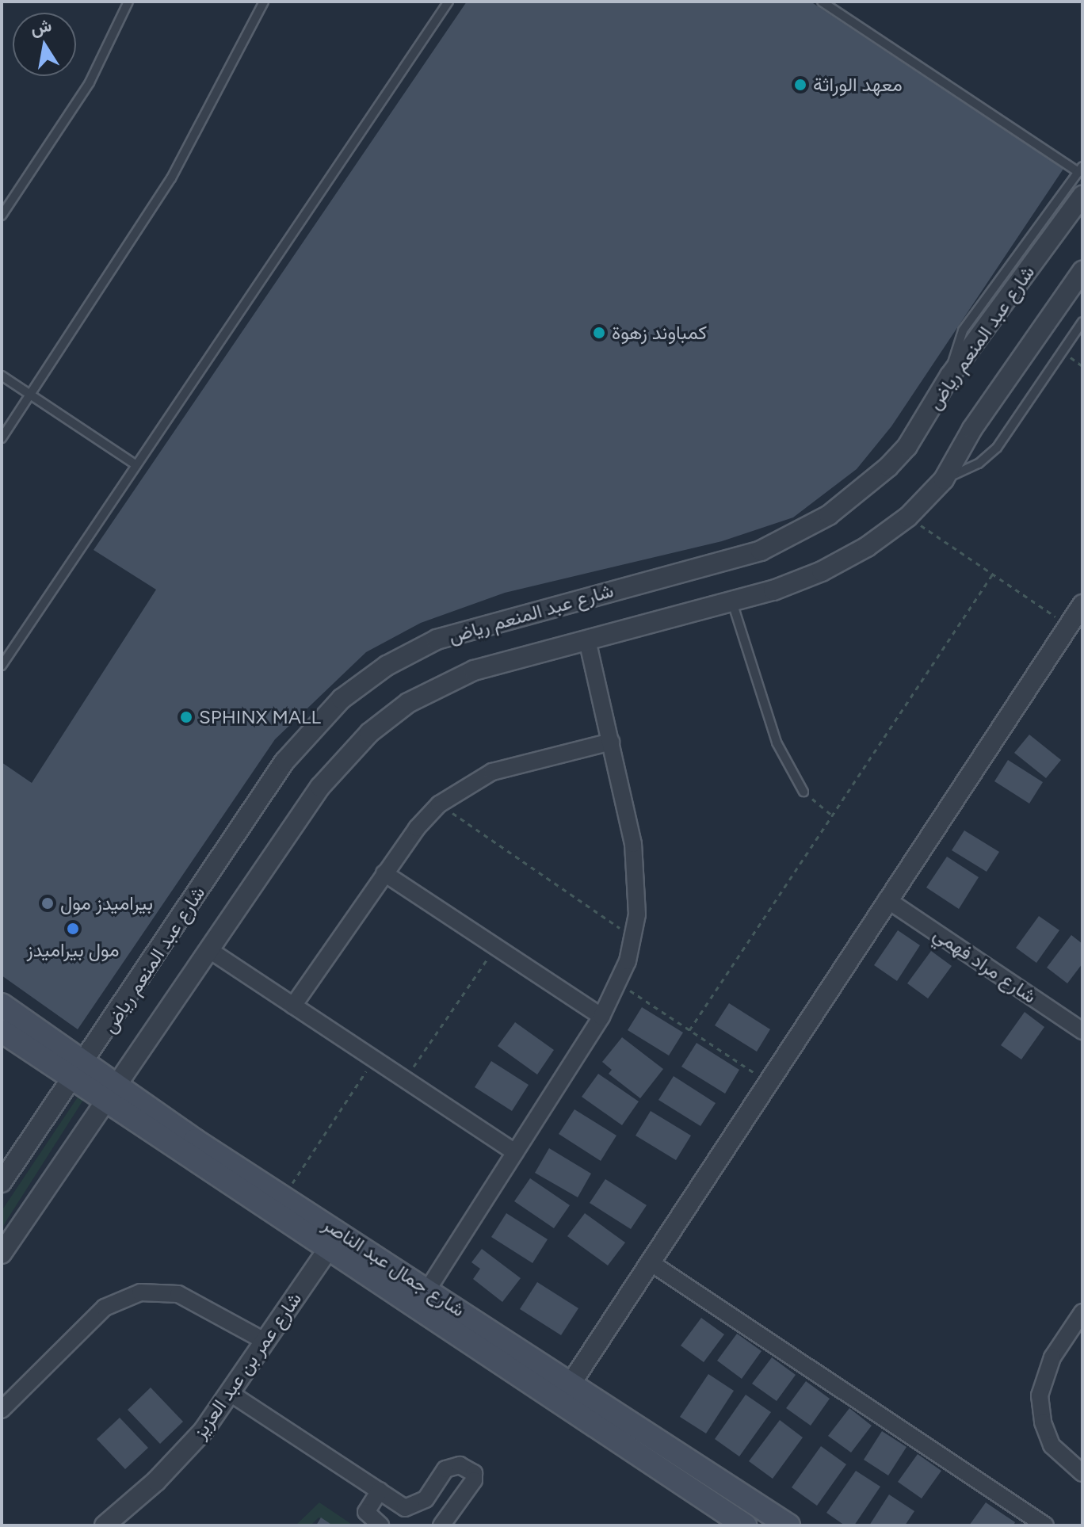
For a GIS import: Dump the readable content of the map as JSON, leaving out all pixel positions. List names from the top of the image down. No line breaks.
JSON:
{"streets":{"main road":["شارع جمال عبد الناصر"],"street":["شارع عبد المنعم رياض","شارع مراد فهمي","شارع عمر بن عبد العزيز"]},"crossings":[["شارع عبد المنعم رياض","شارع جمال عبد الناصر"],["شارع جمال عبد الناصر","شارع عمر بن عبد العزيز"]],"places":["معهد الوراثة","كمباوند زهوة","SPHINX MALL","بيراميدز مول","مول بيراميدز"],"north":"top"}
